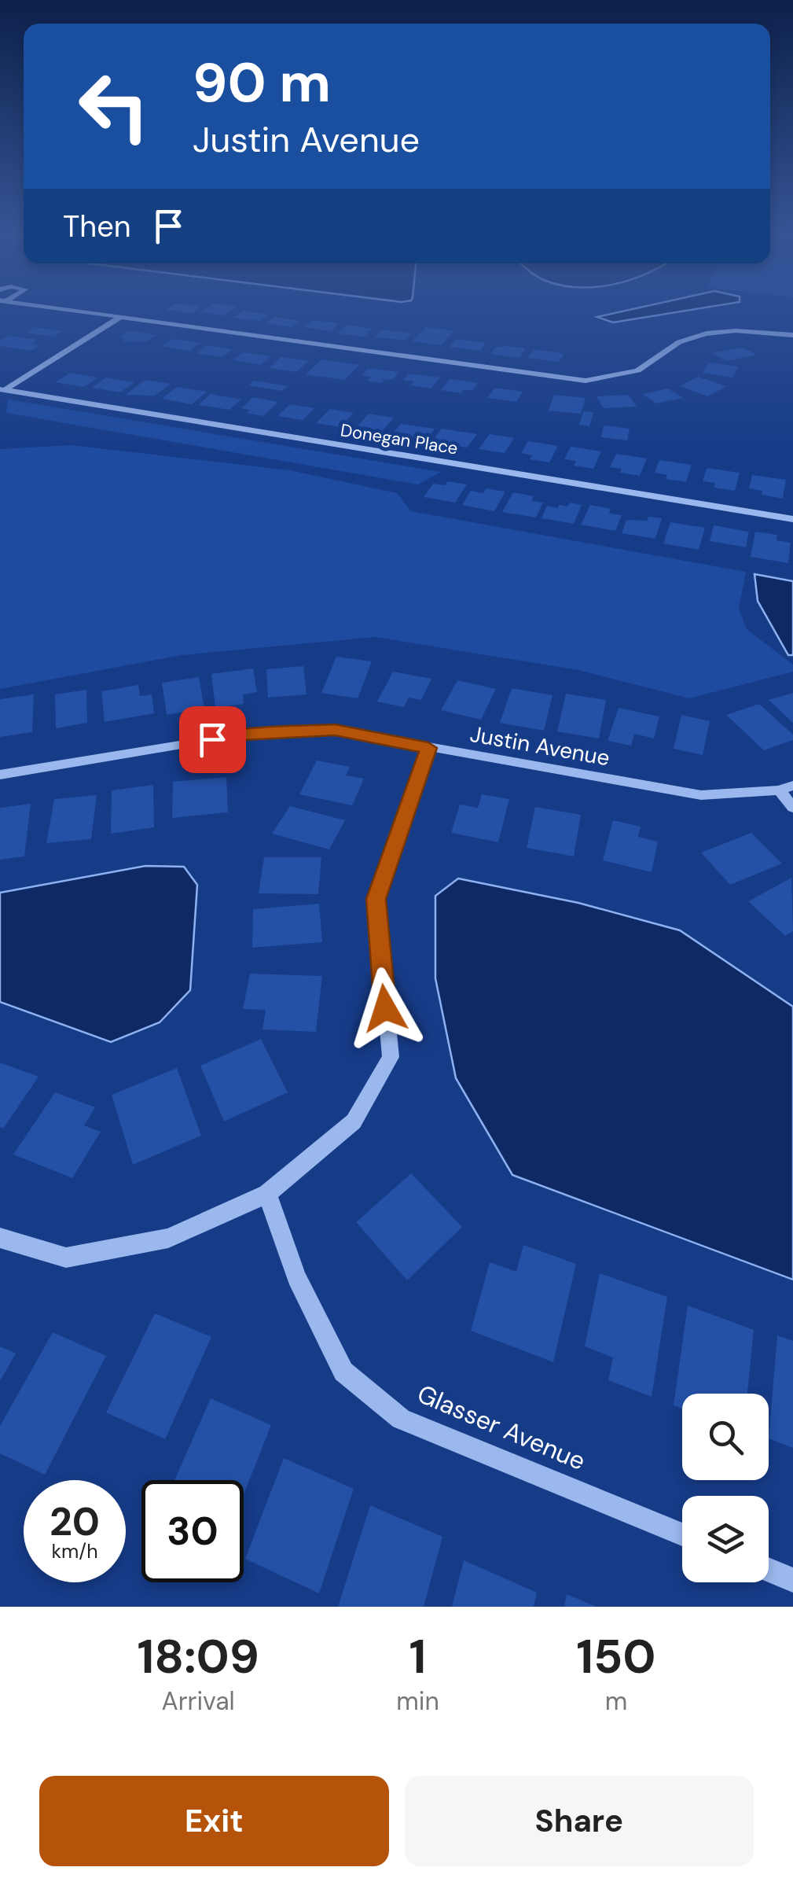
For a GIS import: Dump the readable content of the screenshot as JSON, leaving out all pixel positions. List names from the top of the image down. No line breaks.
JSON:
{"streets":{"street":["Donegan Place","Justin Avenue","Glasser Avenue"]},"page":{"turn":["90 m","Justin Avenue"],"then":"Then","speed":"20 km/h","limit":"30","eta":["18:09","Arrival","1","min","150","m"],"buttons":["Exit","Share"]}}
